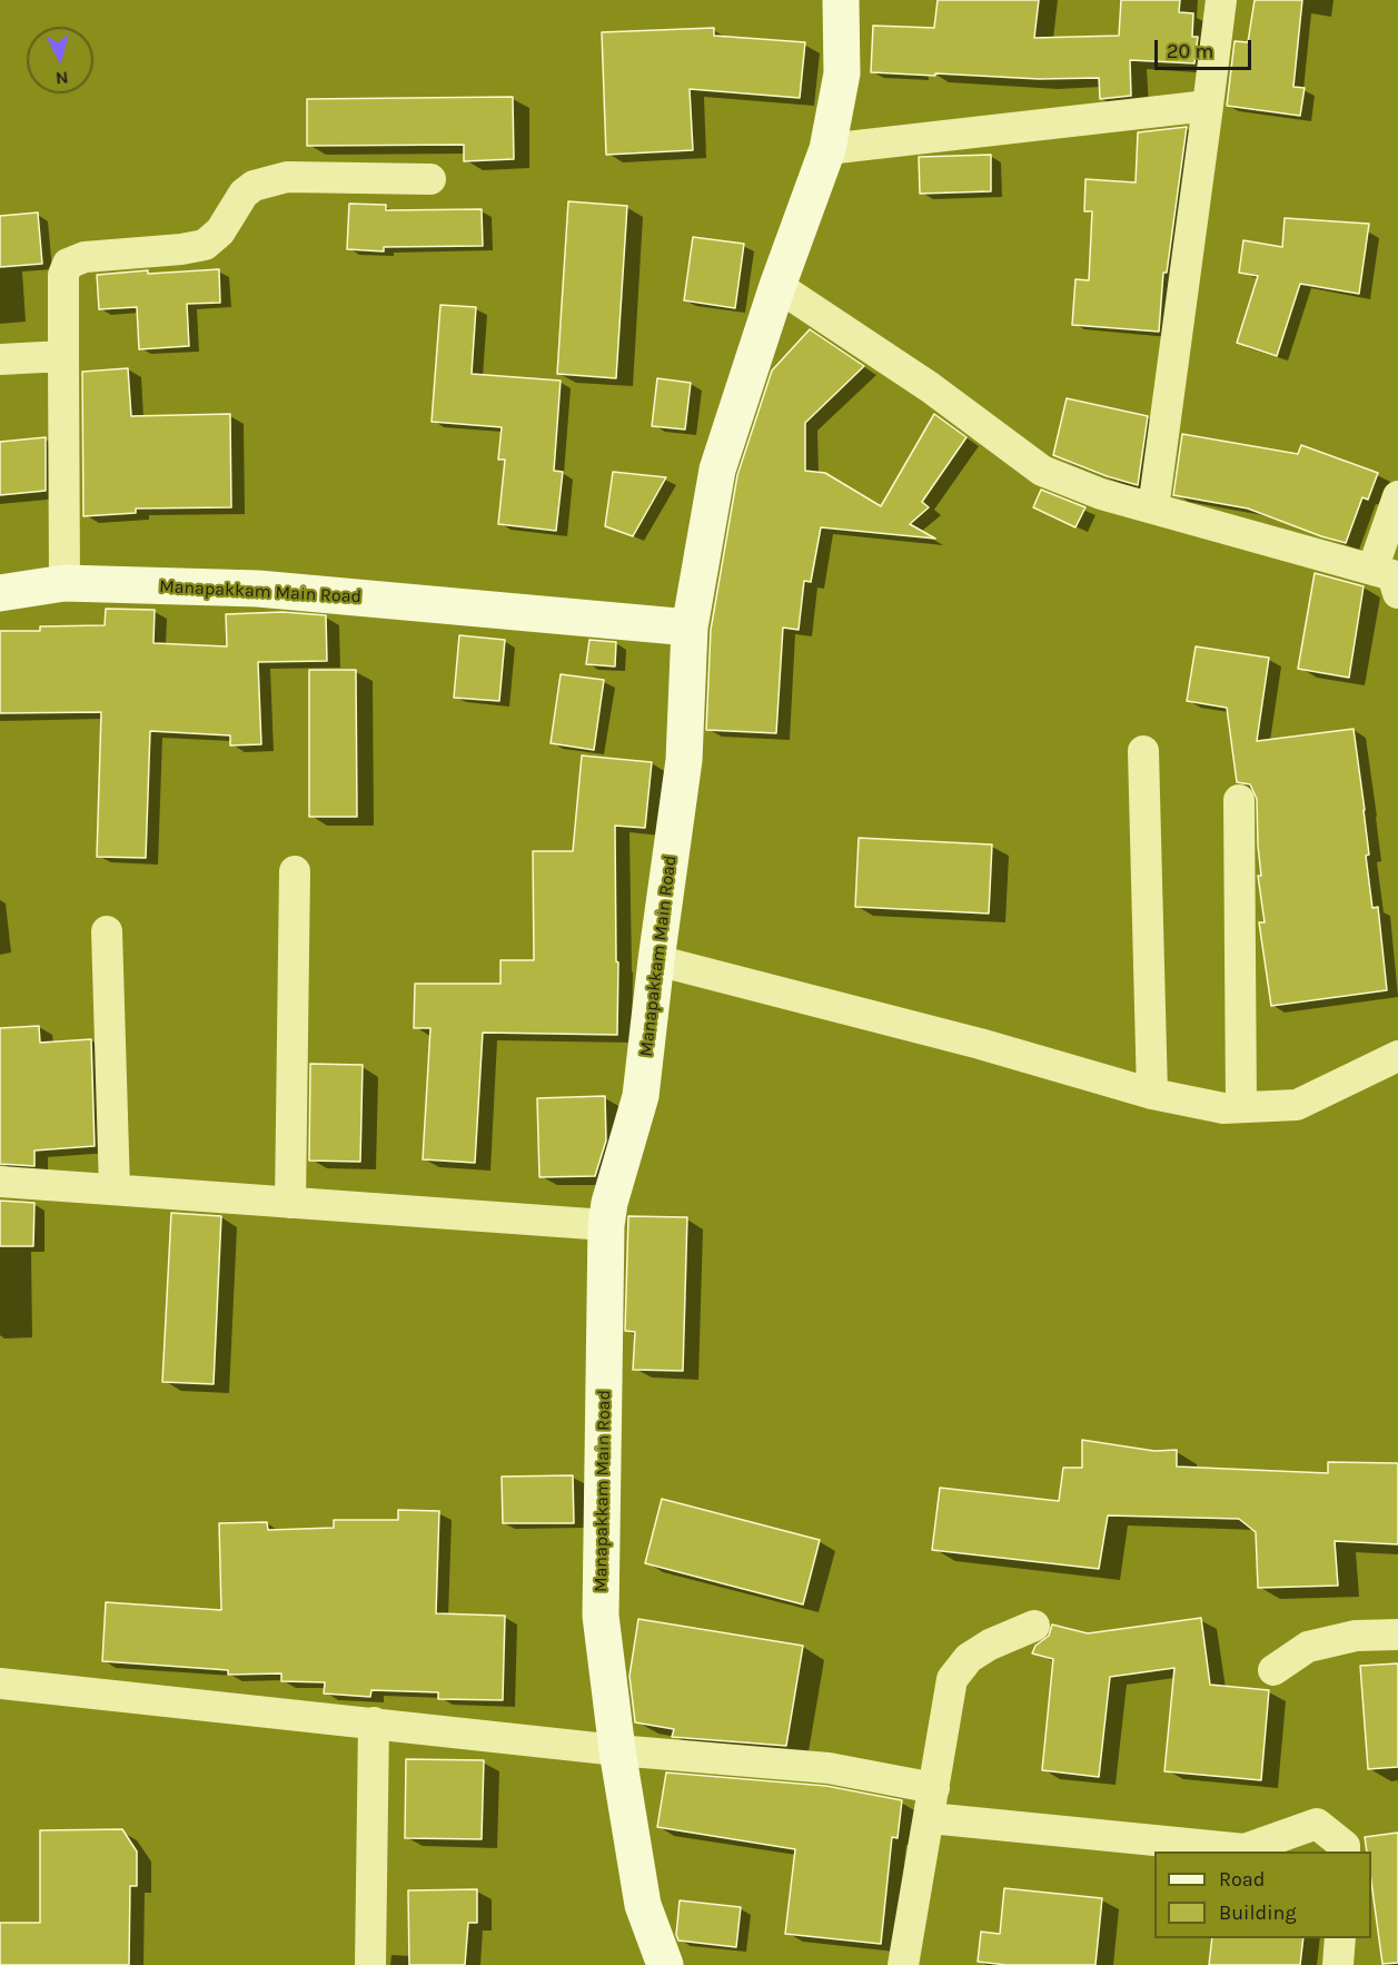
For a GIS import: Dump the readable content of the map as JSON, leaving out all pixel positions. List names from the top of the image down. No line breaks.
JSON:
{"streets":{"main road":["Manapakkam Main Road"]},"legend":["Road","Building"],"scale_bar":"20 m","north":"bottom"}
